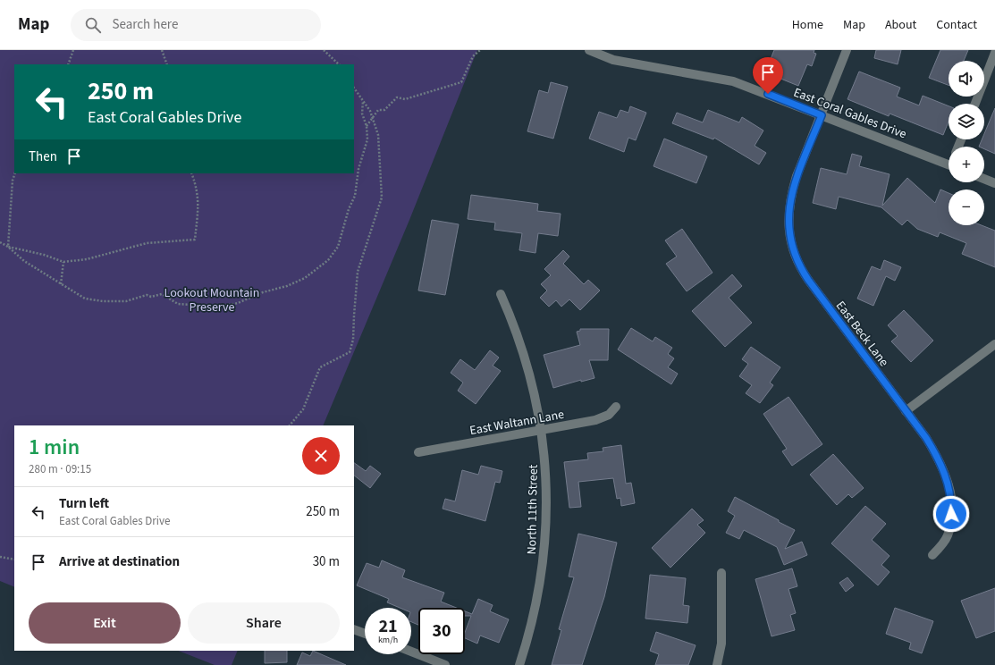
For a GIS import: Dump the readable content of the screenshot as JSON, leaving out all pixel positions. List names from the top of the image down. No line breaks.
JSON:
{"streets":{"street":["East Coral Gables Drive","East Beck Lane","East Waltann Lane","North 11th Street"]},"crossings":[["East Coral Gables Drive","East Beck Lane"],["East Waltann Lane","North 11th Street"]],"parks":["Lookout Mountain Preserve"],"page":{"header":"Map","search":"Search here","nav":["Home","Map","About","Contact"],"map_buttons":["+","−"],"turn":["250 m","East Coral Gables Drive"],"then":"Then","heading":["1 min","280 m · 09:15"],"list":[{"name":"Turn left","note":"East Coral Gables Drive","value":"250 m"},{"name":"Arrive at destination","value":"30 m"}],"buttons":["Exit","Share"],"speed":"21 km/h","limit":"30"}}
